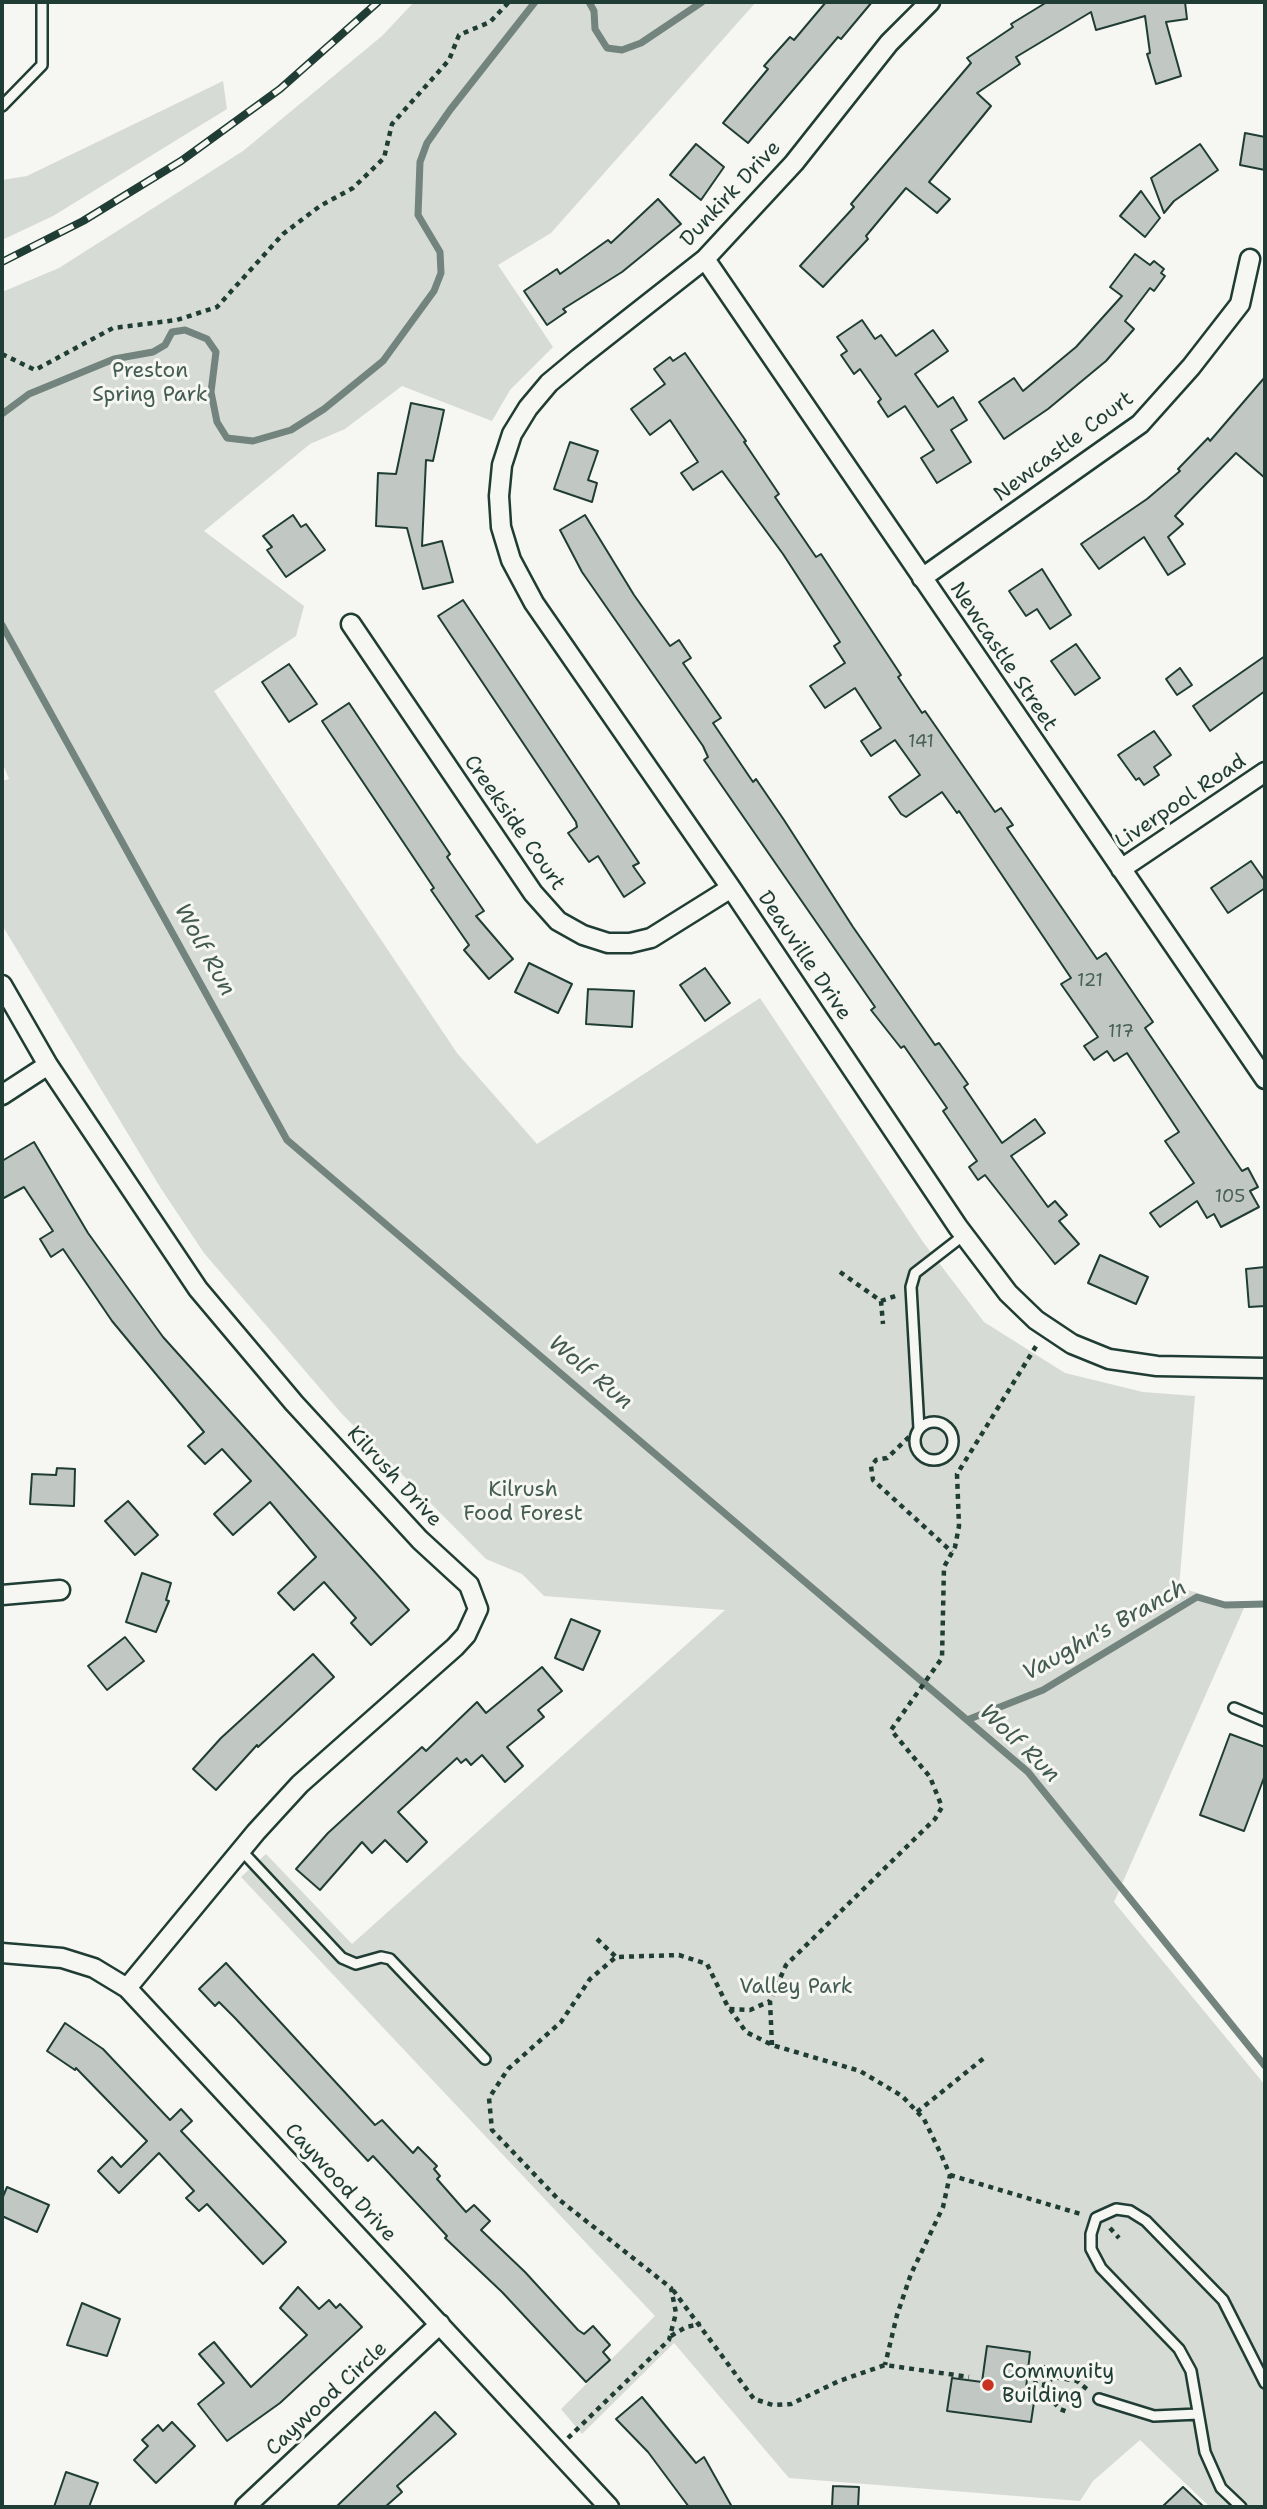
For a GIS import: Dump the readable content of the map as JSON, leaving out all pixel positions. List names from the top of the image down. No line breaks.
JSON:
{"streets":{"street":["Dunkirk Drive","Newcastle Court","Newcastle Street","Liverpool Road","Creekside Court","Deauville Drive","Kilrush Drive","Caywood Drive","Caywood Circle"]},"crossings":[["Dunkirk Drive","Newcastle Street"],["Dunkirk Drive","Deauville Drive"],["Newcastle Court","Newcastle Street"],["Newcastle Street","Liverpool Road"],["Creekside Court","Deauville Drive"],["Kilrush Drive","Caywood Drive"],["Caywood Drive","Caywood Circle"]],"water":["Wolf Run","Vaughn's Branch"],"parks":["Preston Spring Park","Kilrush Food Forest","Valley Park"],"places":["Community Building"],"house_numbers":["141","121","117","105"]}
